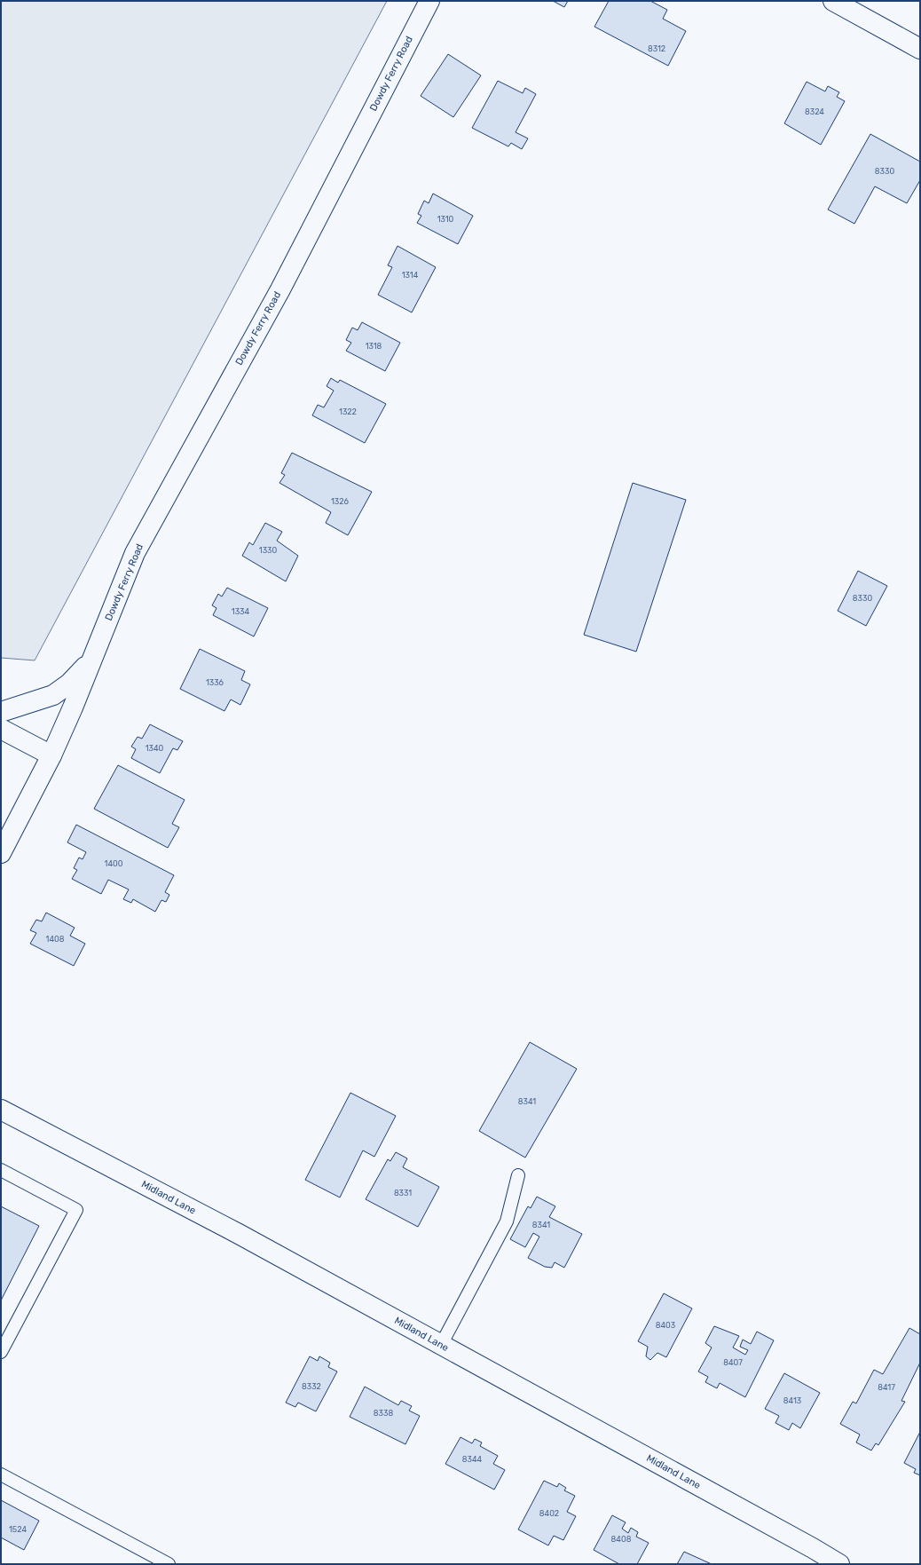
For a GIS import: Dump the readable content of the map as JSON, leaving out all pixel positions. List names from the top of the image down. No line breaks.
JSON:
{"streets":{"street":["Dowdy Ferry Road","Midland Lane"]},"house_numbers":["8312","8324","8330","1310","1314","1318","1322","1326","1330","8330","1334","1336","1340","1400","1408","8341","8331","8341","8403","8407","8332","8417","8413","8338","8344","8402","1524","8408"]}
